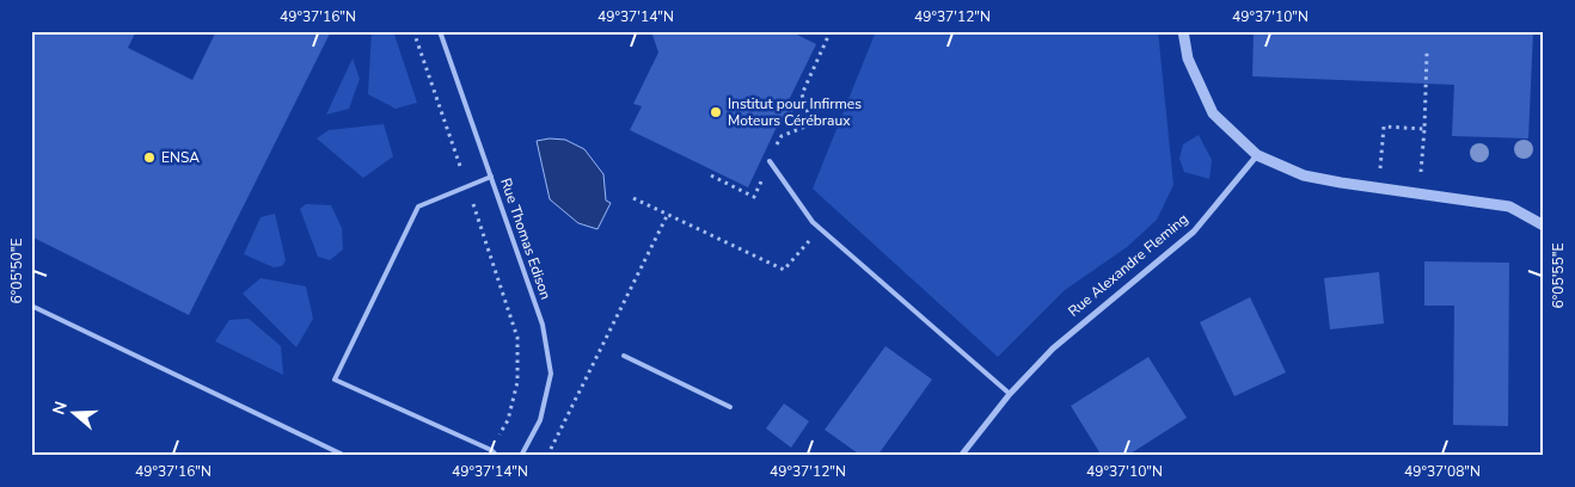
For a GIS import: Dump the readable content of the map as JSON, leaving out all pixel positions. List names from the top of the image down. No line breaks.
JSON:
{"streets":{"street":["Rue Alexandre Fleming"],"lane":["Rue Thomas Edison"]},"places":["Institut pour Infirmes Moteurs Cérébraux","ENSA"],"north":"left","coordinates":["49°37'16\"N","49°37'14\"N","49°37'12\"N","49°37'10\"N","6°05'50\"E","6°05'55\"E","49°37'08\"N"]}
